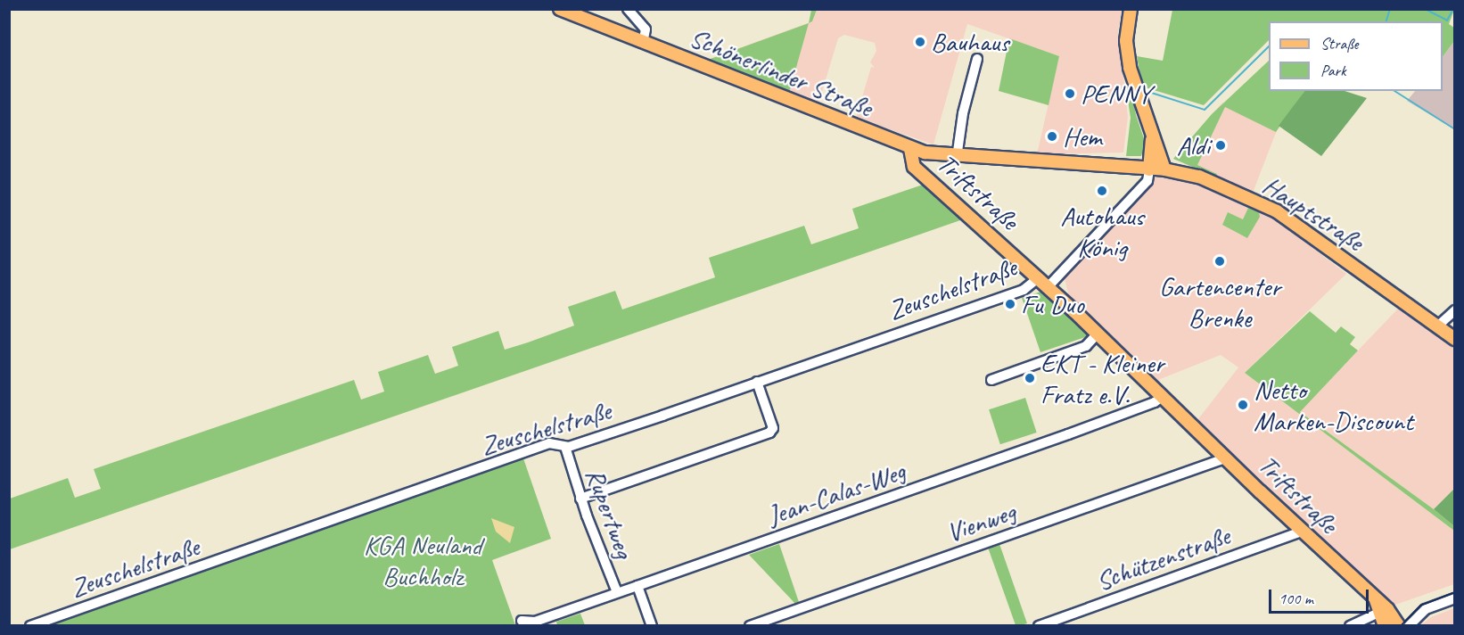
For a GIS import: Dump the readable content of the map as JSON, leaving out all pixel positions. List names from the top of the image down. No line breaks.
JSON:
{"streets":{"main road":["Schönerlinder Straße","Triftstraße","Hauptstraße"],"street":["Zeuschelstraße","Jean-Calas-Weg","Rupertweg","Vienweg","Schützenstraße"]},"crossings":[["Schönerlinder Straße","Triftstraße"],["Schönerlinder Straße","Hauptstraße"],["Triftstraße","Zeuschelstraße"],["Triftstraße","Jean-Calas-Weg"],["Triftstraße","Vienweg"],["Triftstraße","Schützenstraße"],["Zeuschelstraße","Rupertweg"],["Jean-Calas-Weg","Rupertweg"]],"parks":["KGA Neuland Buchholz"],"places":["Bauhaus","PENNY","Hem","Aldi","Autohaus König","Gartencenter Brenke","Fu Duo","EKT - Kleiner Fratz e.V.","Netto Marken-Discount"],"legend":["Straße","Park"],"scale_bar":"100 m"}
